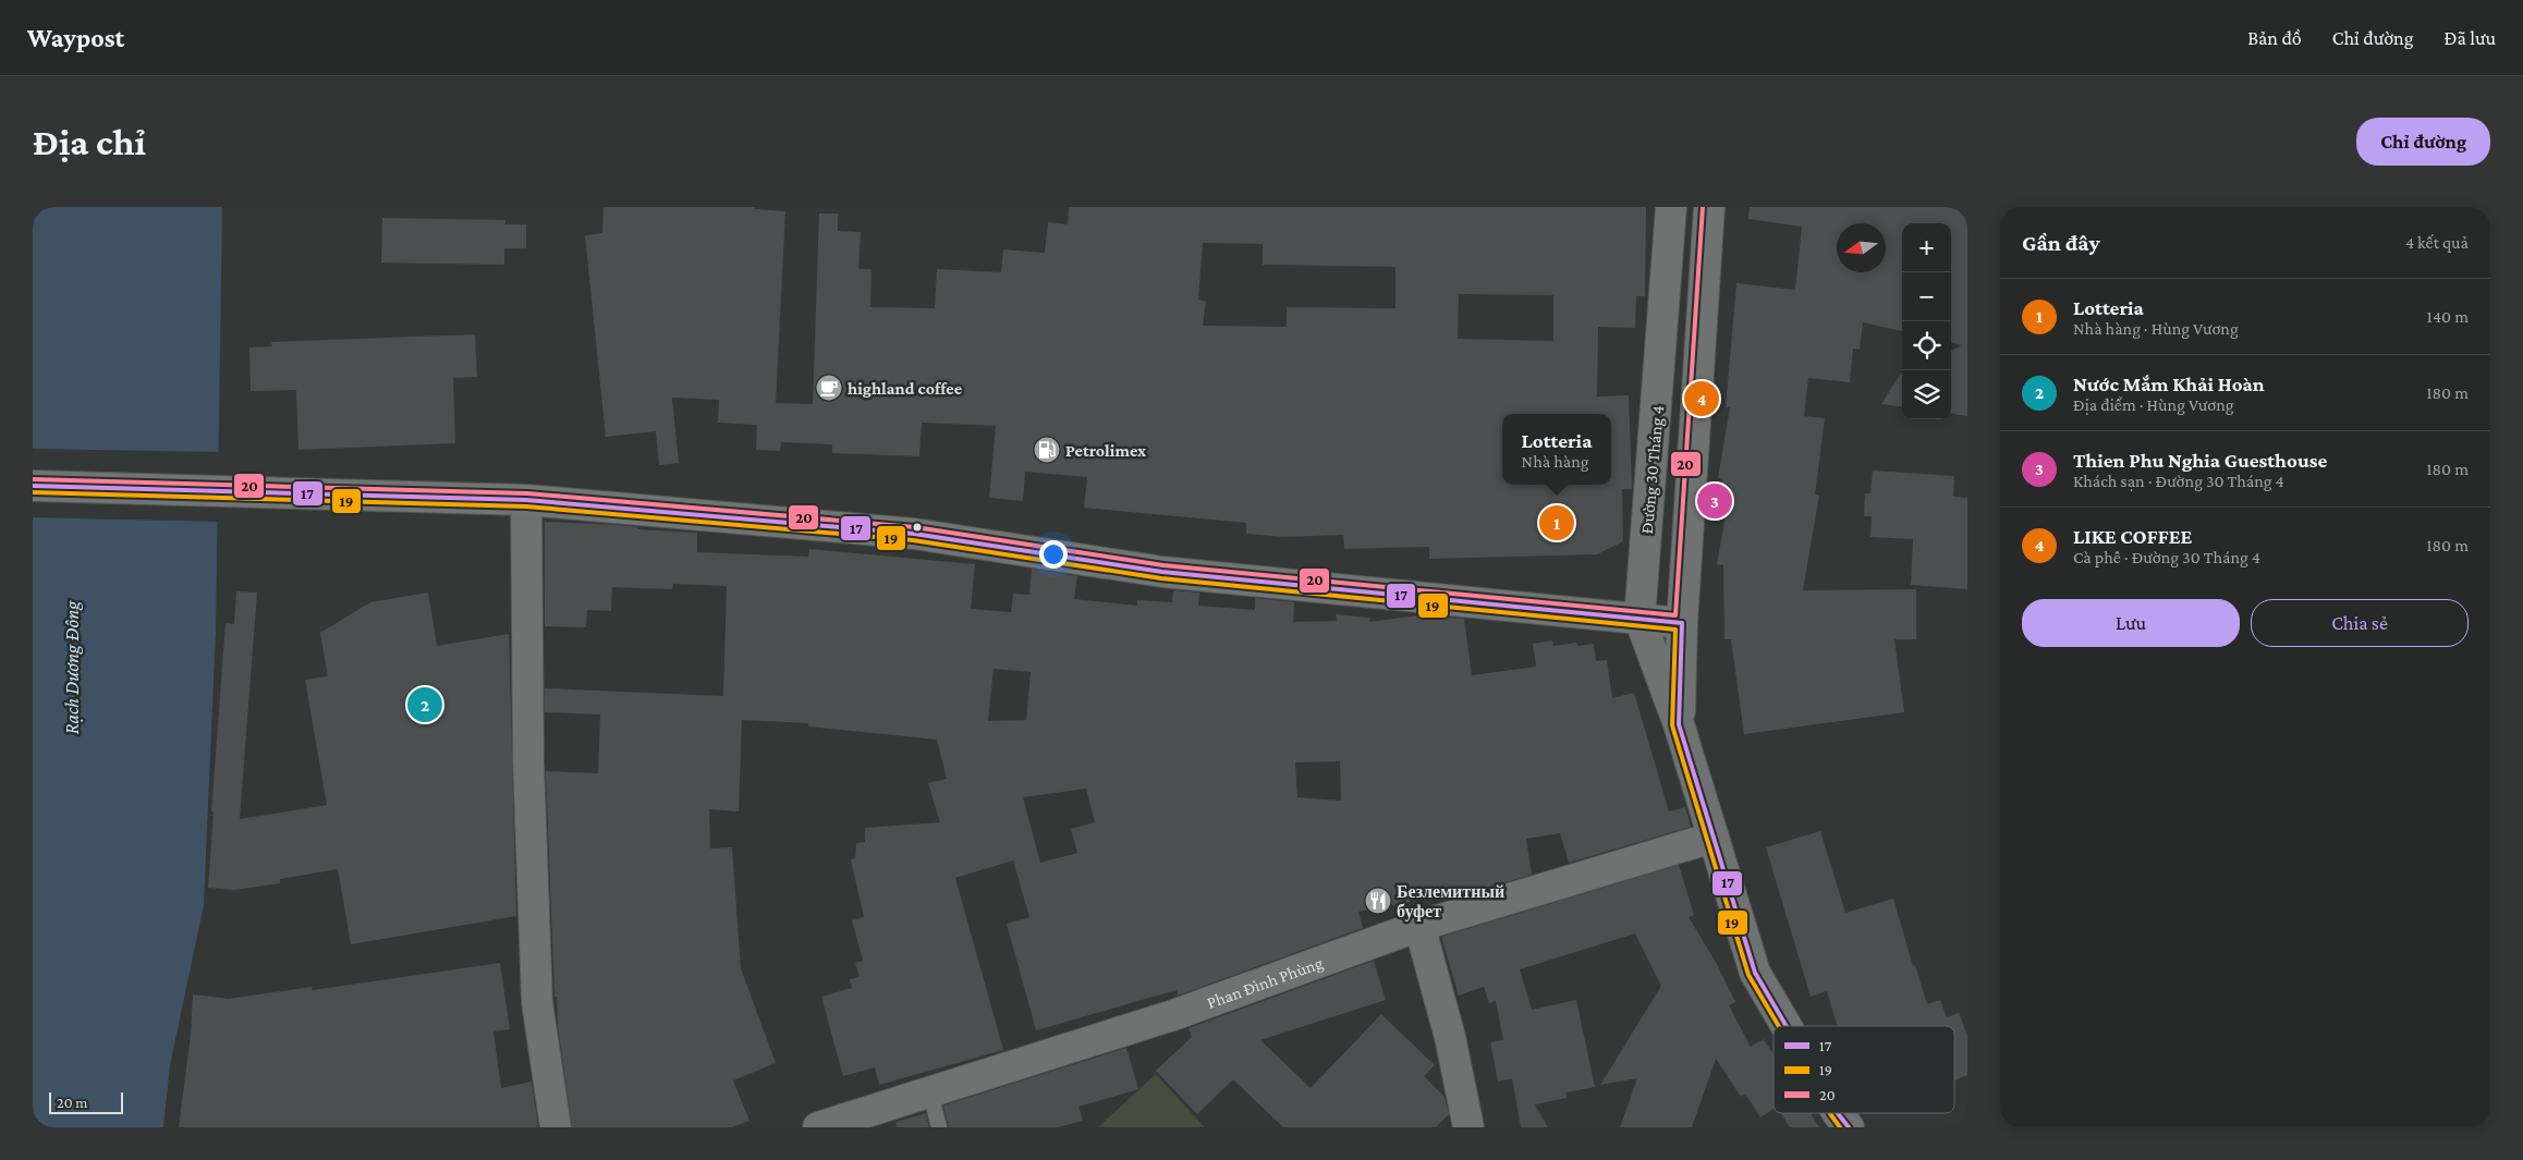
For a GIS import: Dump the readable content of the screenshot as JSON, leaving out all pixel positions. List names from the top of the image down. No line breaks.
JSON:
{"streets":{"street":["Đường 30 Tháng 4","Phan Đình Phùng"]},"crossings":[["Đường 30 Tháng 4","Phan Đình Phùng"]],"water":["Rạch Dương Đông"],"places":{"cafe":["highland coffee"],"fuel station":["Petrolimex"],"restaurant":["Безлемитный буфет"]},"lines":["transit line 20","transit line 17","transit line 19"],"legend":["17","19","20"],"scale_bar":"20 m","north":"left","page":{"header":"Waypost","nav":["Bản đồ","Chỉ đường","Đã lưu"],"buttons":["Chỉ đường",["Lưu","Chia sẻ"]],"title":"Địa chỉ","heading":["Gần đây","4 kết quả"],"map_buttons":["+","−"],"list":[{"mark":"1","name":"Lotteria","note":"Nhà hàng · Hùng Vương","value":"140 m"},{"mark":"2","name":"Nước Mắm Khải Hoàn","note":"Địa điểm · Hùng Vương","value":"180 m"},{"mark":"3","name":"Thien Phu Nghia Guesthouse","note":"Khách sạn · Đường 30 Tháng 4","value":"180 m"},{"mark":"4","name":"LIKE COFFEE","note":"Cà phê · Đường 30 Tháng 4","value":"180 m"}],"pins":["4","3","1","2"],"popup":["Lotteria","Nhà hàng"],"scale":"20 m"}}
